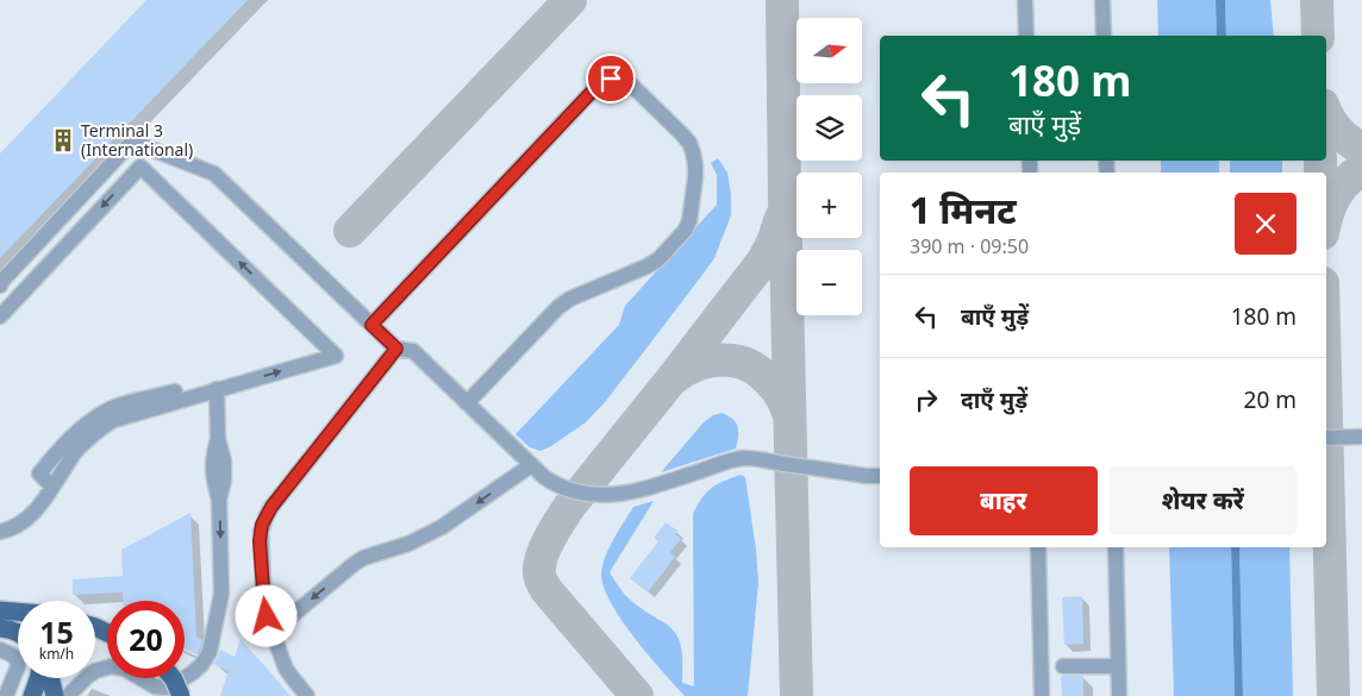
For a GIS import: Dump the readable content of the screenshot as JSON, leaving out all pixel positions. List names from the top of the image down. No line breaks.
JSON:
{"places":{"building":["Terminal 3 (International)"]},"north":"right","page":{"map_buttons":["+","−"],"turn":["180 m","बाएँ मुड़ें"],"heading":["1 मिनट","390 m · 09:50"],"list":[{"name":"बाएँ मुड़ें","value":"180 m"},{"name":"दाएँ मुड़ें","value":"20 m"}],"buttons":["बाहर","शेयर करें"],"speed":"15 km/h","limit":"20"}}
